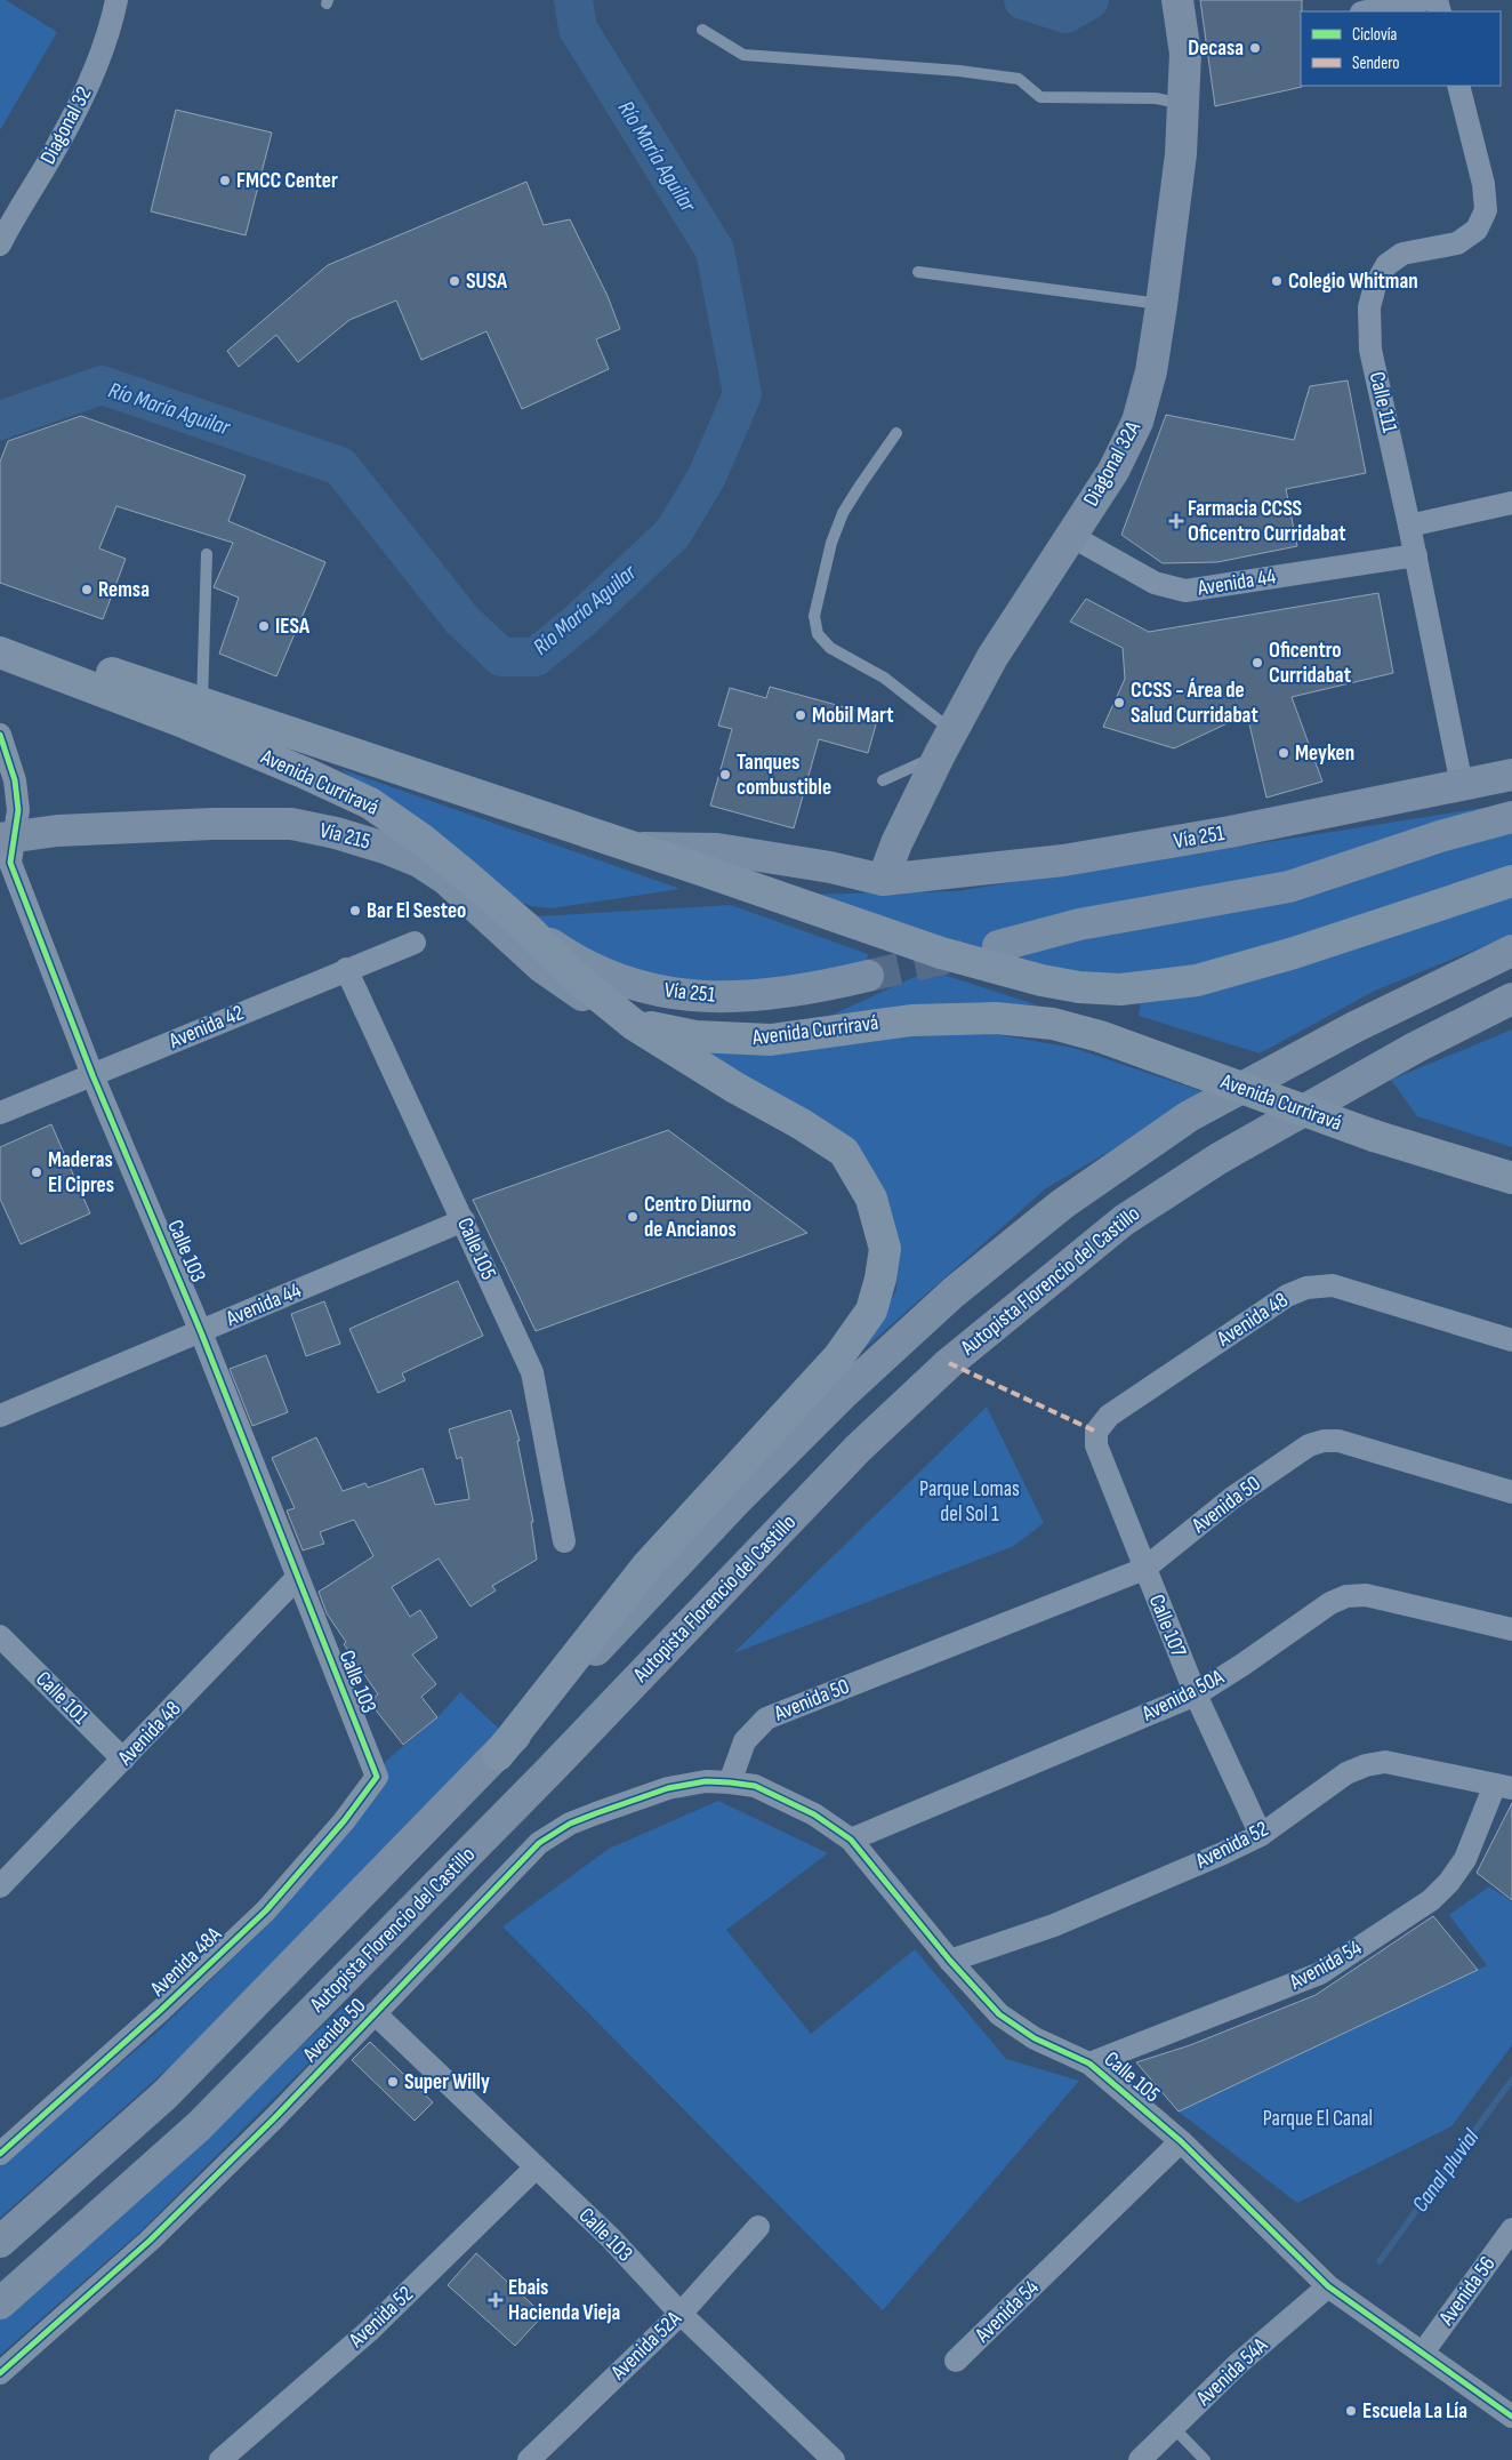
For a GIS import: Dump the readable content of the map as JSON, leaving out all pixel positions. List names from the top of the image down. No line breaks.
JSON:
{"streets":{"highway":["Avenida Curriravá"],"main road":["Diagonal 32A","Vía 215","Vía 251","Autopista Florencio del Castillo"],"street":["Diagonal 32","Calle 111","Avenida 44","Avenida 42","Calle 105","Calle 103","Avenida 48","Avenida 50","Calle 107","Avenida 50A","Calle 101","Avenida 52","Avenida 48A","Avenida 54","Avenida 56","Avenida 52A","Avenida 54A"]},"crossings":[["Calle 111","Avenida 44"],["Calle 111","Vía 251"],["Diagonal 32A","Avenida 44"],["Diagonal 32A","Vía 251"],["Avenida 44","Calle 105"],["Avenida 44","Calle 103"],["Avenida Curriravá","Vía 215"],["Avenida Curriravá","Vía 251"],["Vía 215","Calle 103"],["Avenida 42","Calle 105"],["Avenida 42","Calle 103"],["Calle 105","Avenida 50"],["Calle 105","Avenida 50A"],["Calle 105","Avenida 52"],["Calle 105","Avenida 54"],["Calle 105","Avenida 56"],["Calle 105","Avenida 54A"],["Calle 103","Avenida 48"],["Calle 103","Avenida 50"],["Calle 103","Avenida 52"],["Calle 103","Avenida 48A"],["Calle 103","Avenida 52A"],["Avenida 48","Calle 107"],["Avenida 48","Calle 101"],["Avenida 50","Calle 107"],["Calle 107","Avenida 50A"],["Calle 107","Avenida 52"],["Avenida 52","Avenida 54"]],"water":["Río María Aguilar","Canal pluvial"],"parks":["Parque Lomas del Sol 1","Parque El Canal"],"places":{"other":["Decasa","FMCC Center","SUSA","Colegio Whitman","Remsa","IESA","Oficentro Curridabat","CCSS - Área de Salud Curridabat","Mobil Mart","Meyken","Tanques combustible","Bar El Sesteo","Maderas El Cipres","Centro Diurno de Ancianos","Super Willy","Escuela La Lía"],"health":["Farmacia CCSS Oficentro Curridabat","Ebais Hacienda Vieja"]},"legend":["Ciclovía","Sendero"]}
